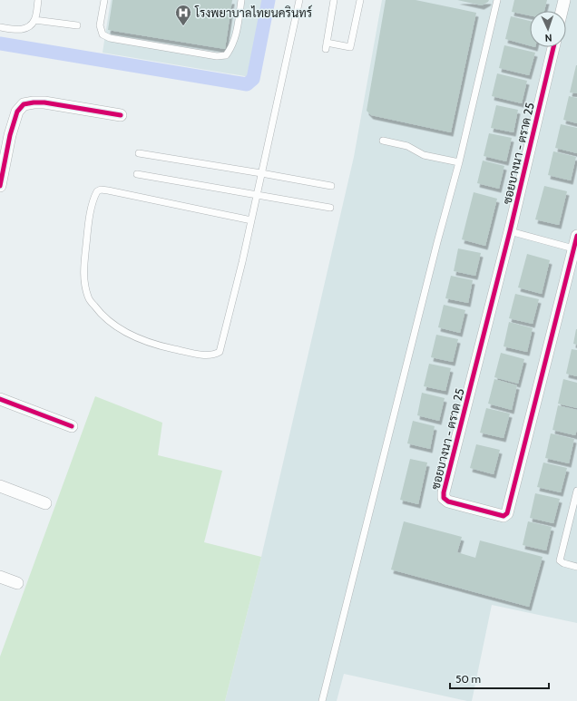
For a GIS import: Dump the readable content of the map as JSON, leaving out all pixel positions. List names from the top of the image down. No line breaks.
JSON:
{"streets":{"street":["ซอยบางนา - ตราด 25"]},"places":{"hospital":["โรงพยาบาลไทยนครินทร์"]},"scale_bar":"50 m","north":"bottom"}
